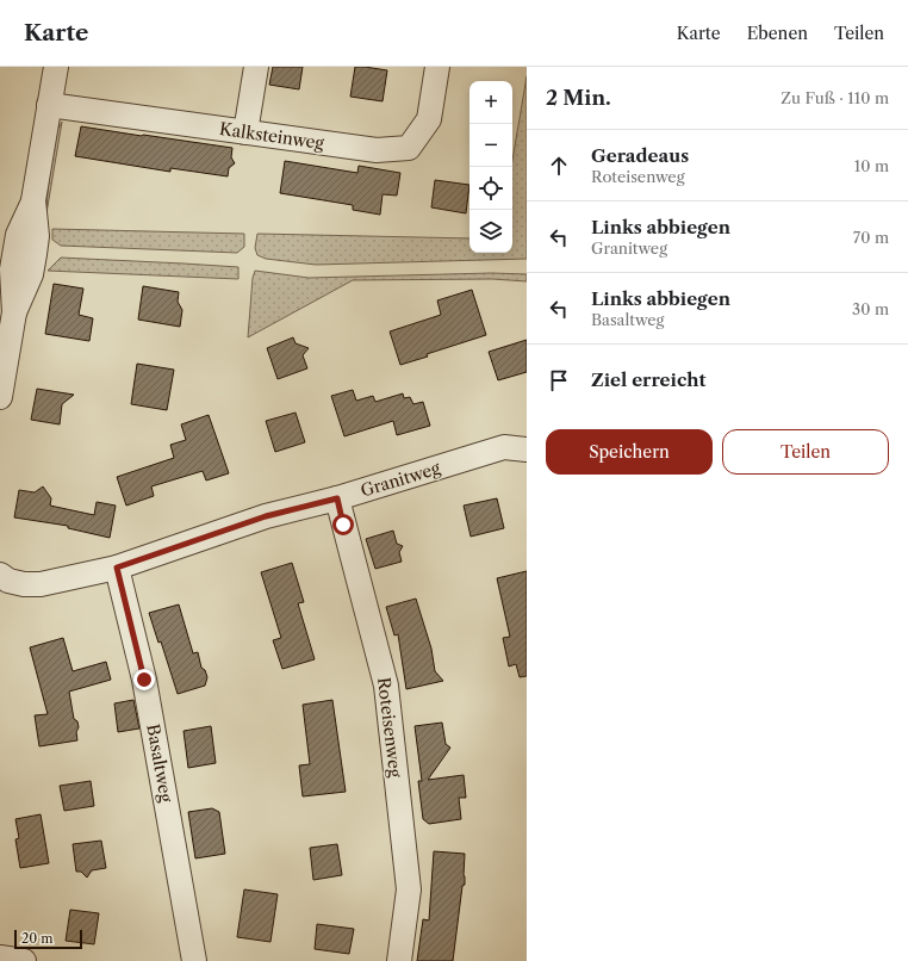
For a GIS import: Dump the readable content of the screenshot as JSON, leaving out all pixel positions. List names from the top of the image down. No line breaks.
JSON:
{"streets":{"street":["Kalksteinweg","Granitweg","Roteisenweg","Basaltweg"]},"crossings":[["Granitweg","Roteisenweg"],["Granitweg","Basaltweg"]],"scale_bar":"20 m","page":{"header":"Karte","nav":["Karte","Ebenen","Teilen"],"heading":["2 Min.","Zu Fuß · 110 m"],"map_buttons":["+","−"],"list":[["Geradeaus","Roteisenweg","10 m"],["Links abbiegen","Granitweg","70 m"],["Links abbiegen","Basaltweg","30 m"],"Ziel erreicht"],"buttons":["Speichern","Teilen"],"scale":"20 m"}}
